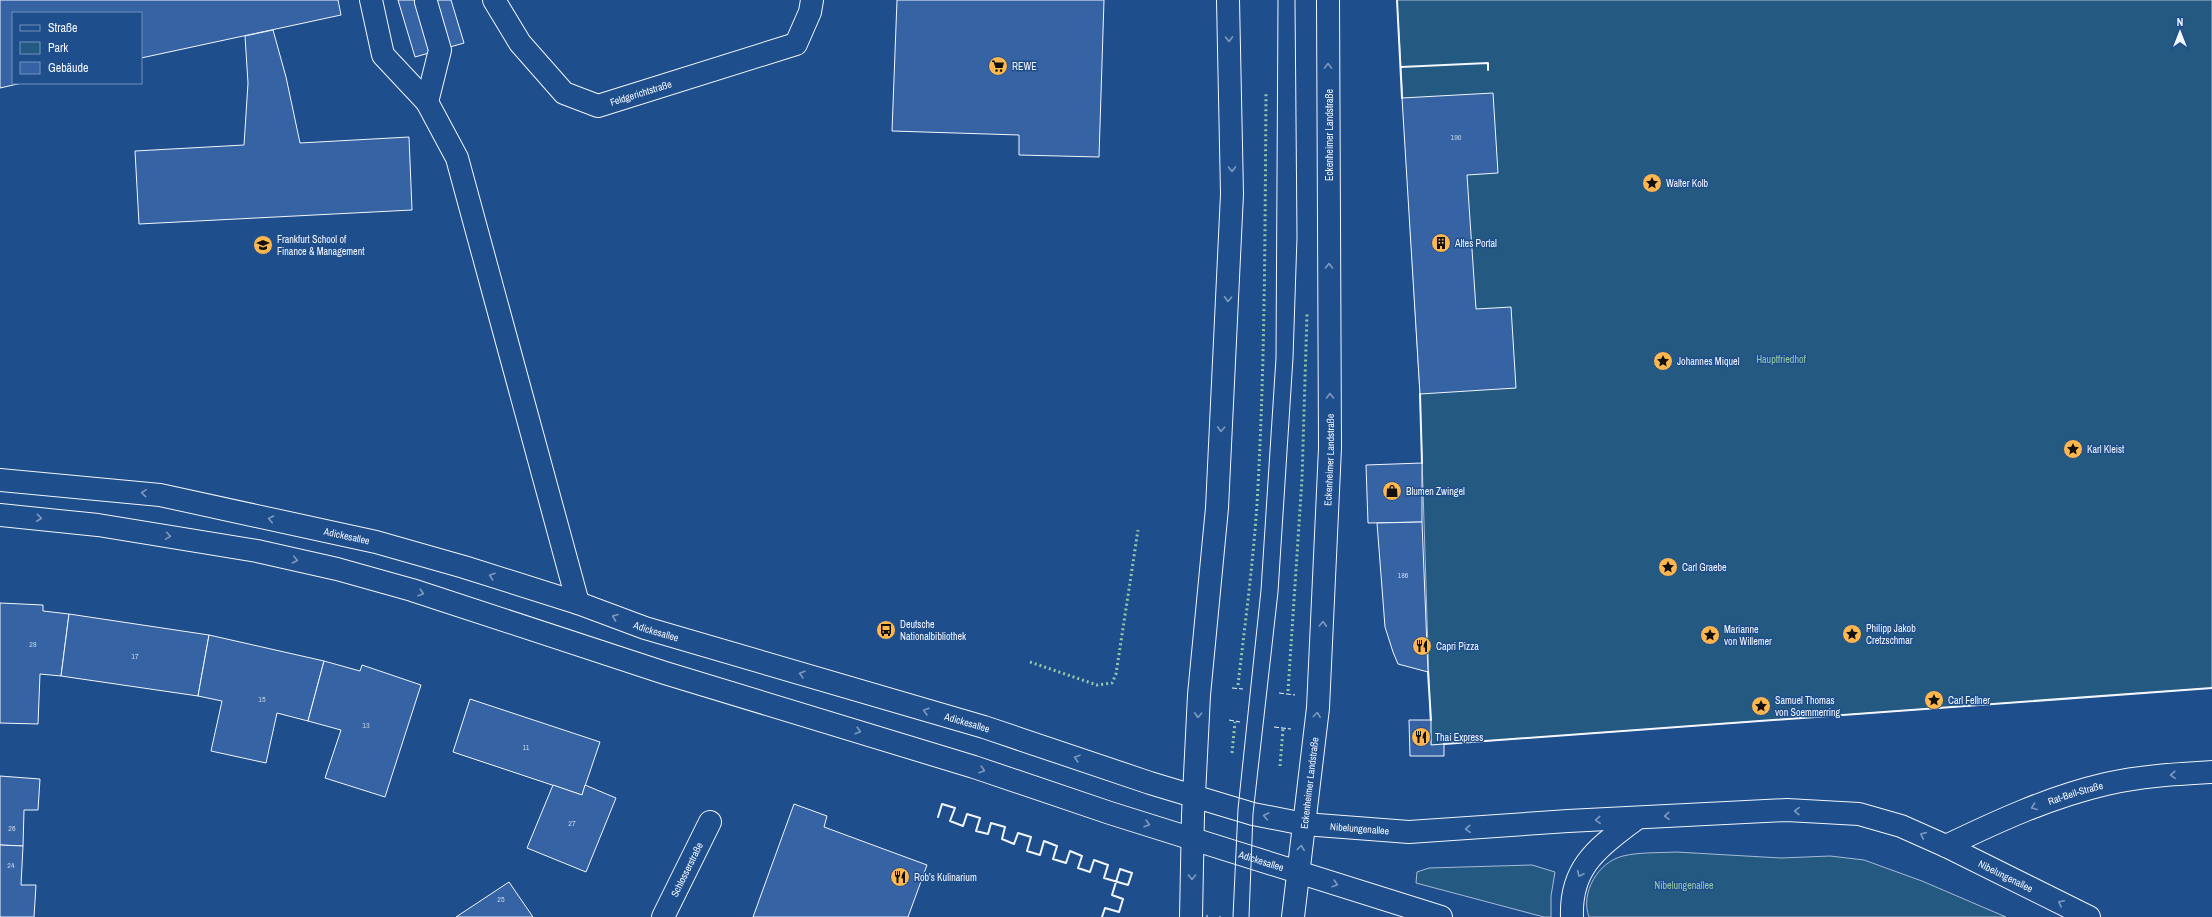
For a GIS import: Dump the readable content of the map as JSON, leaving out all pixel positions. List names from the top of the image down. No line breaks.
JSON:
{"streets":{"main road":["Feldgerichtstraße","Eckenheimer Landstraße","Adickesallee","Rat-Beil-Straße","Nibelungenallee","Schlosserstraße"]},"crossings":[["Eckenheimer Landstraße","Adickesallee"],["Eckenheimer Landstraße","Nibelungenallee"],["Adickesallee","Nibelungenallee"],["Rat-Beil-Straße","Nibelungenallee"]],"one_way":["Rat-Beil-Straße","Nibelungenallee"],"parks":["Hauptfriedhof","Nibelungenallee"],"places":{"supermarket":["REWE"],"place":["Walter Kolb","Johannes Miquel","Karl Kleist","Carl Graebe","Philipp Jakob Cretzschmar","Marianne von Willemer","Carl Fellner","Samuel Thomas von Soemmerring"],"building":["Altes Portal"],"school or university":["Frankfurt School of Finance & Management"],"shop":["Blumen Zwingel"],"bus stop":["Deutsche Nationalbibliothek"],"restaurant":["Capri Pizza","Thai Express","Rob’s Kulinarium"]},"house_numbers":["190","186","28","17","15","13","11","27","26","24","25"],"legend":["Straße","Park","Gebäude"],"north":"top"}
